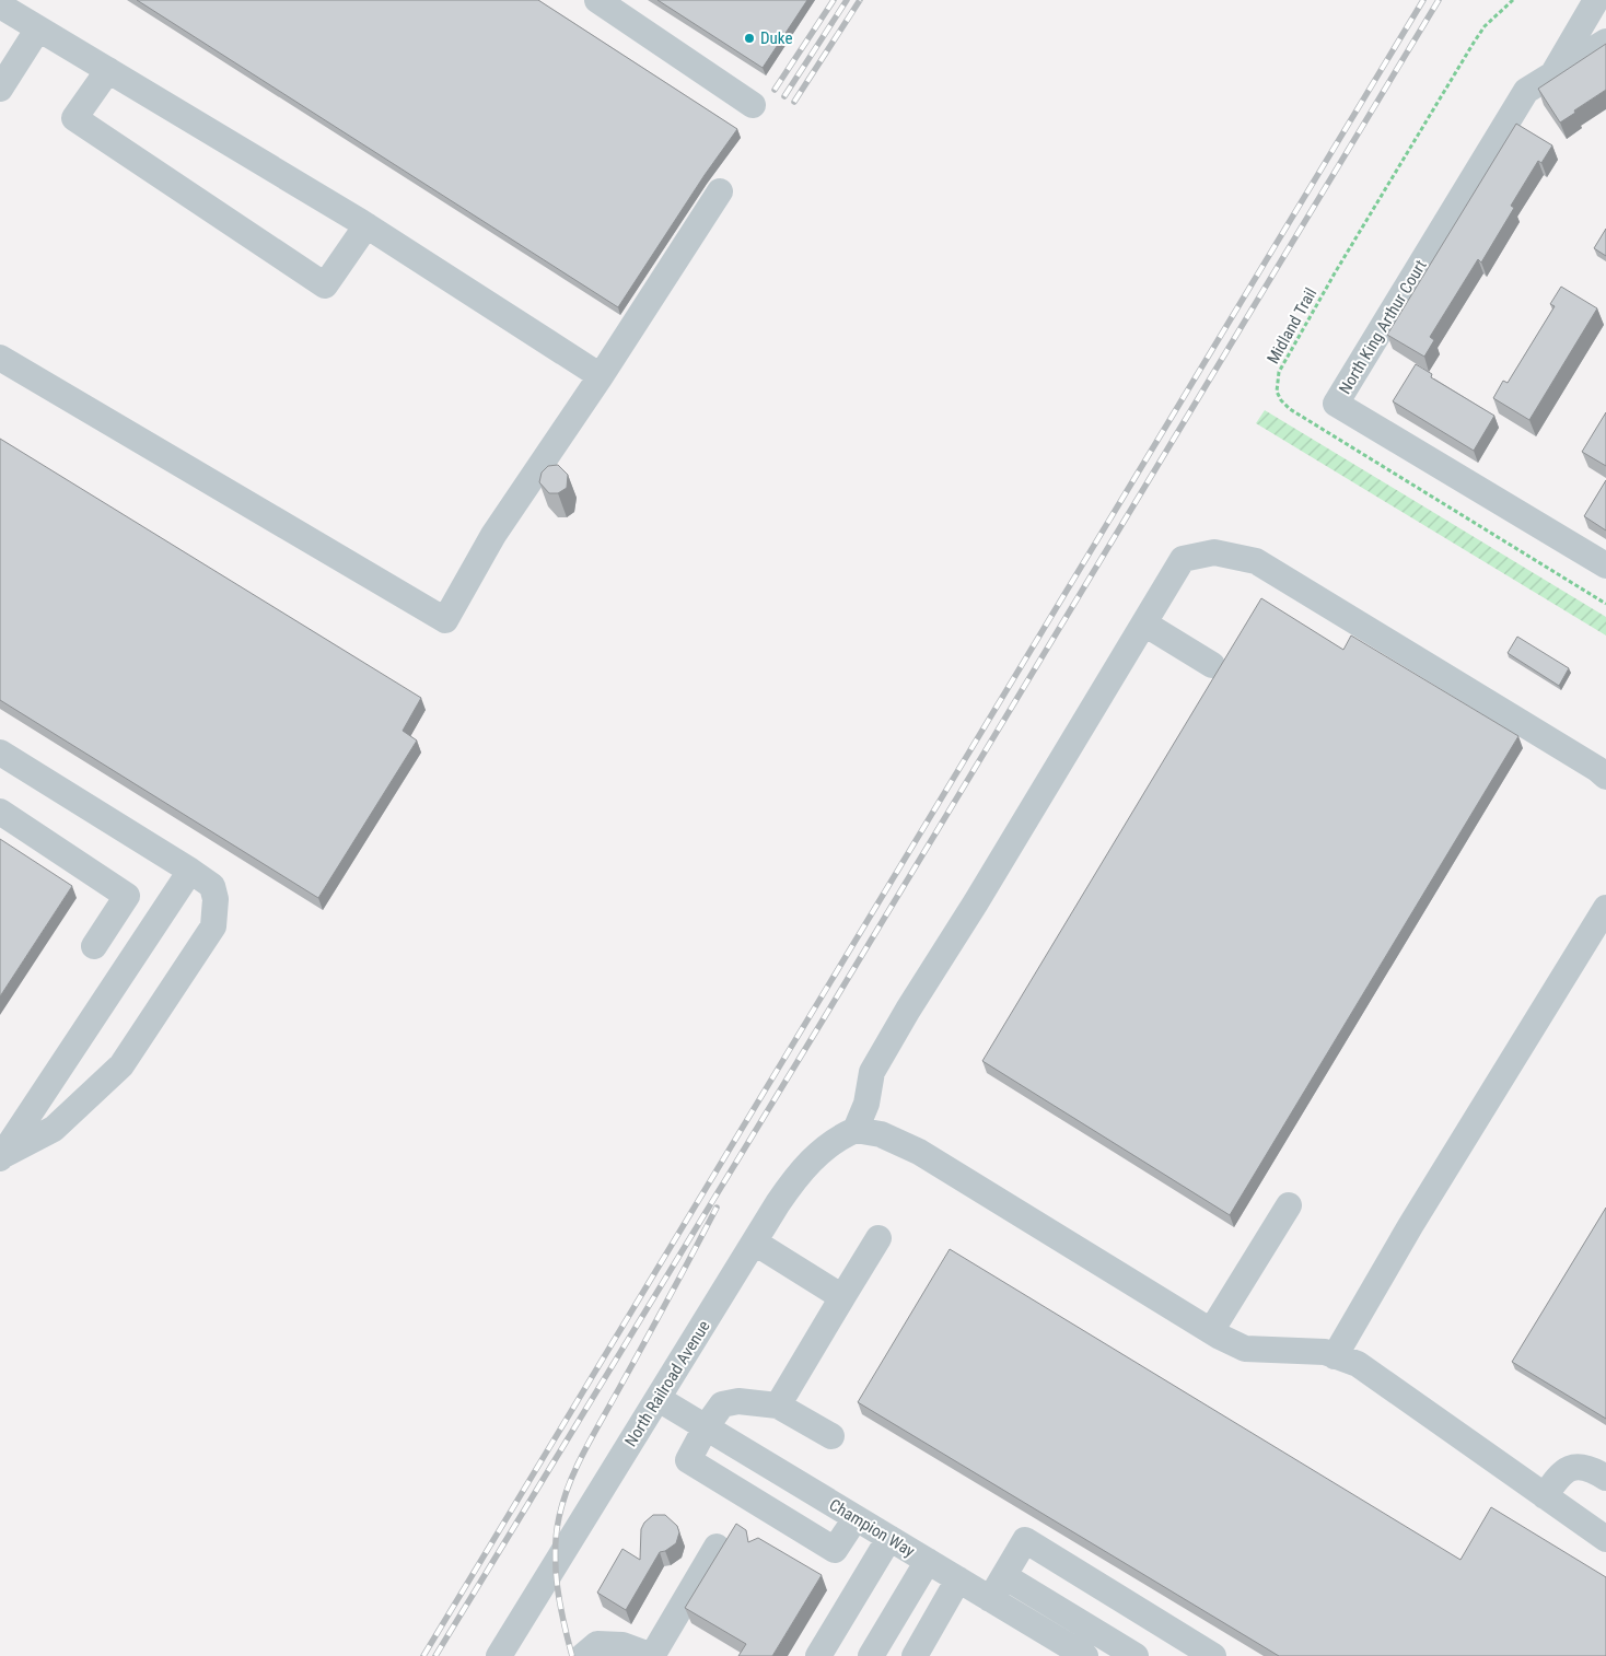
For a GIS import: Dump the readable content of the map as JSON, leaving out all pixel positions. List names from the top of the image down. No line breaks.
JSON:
{"streets":{"street":["North King Arthur Court","North Railroad Avenue","Champion Way"],"path":["Midland Trail"]},"crossings":[["North Railroad Avenue","Champion Way"]],"places":["Duke"]}
